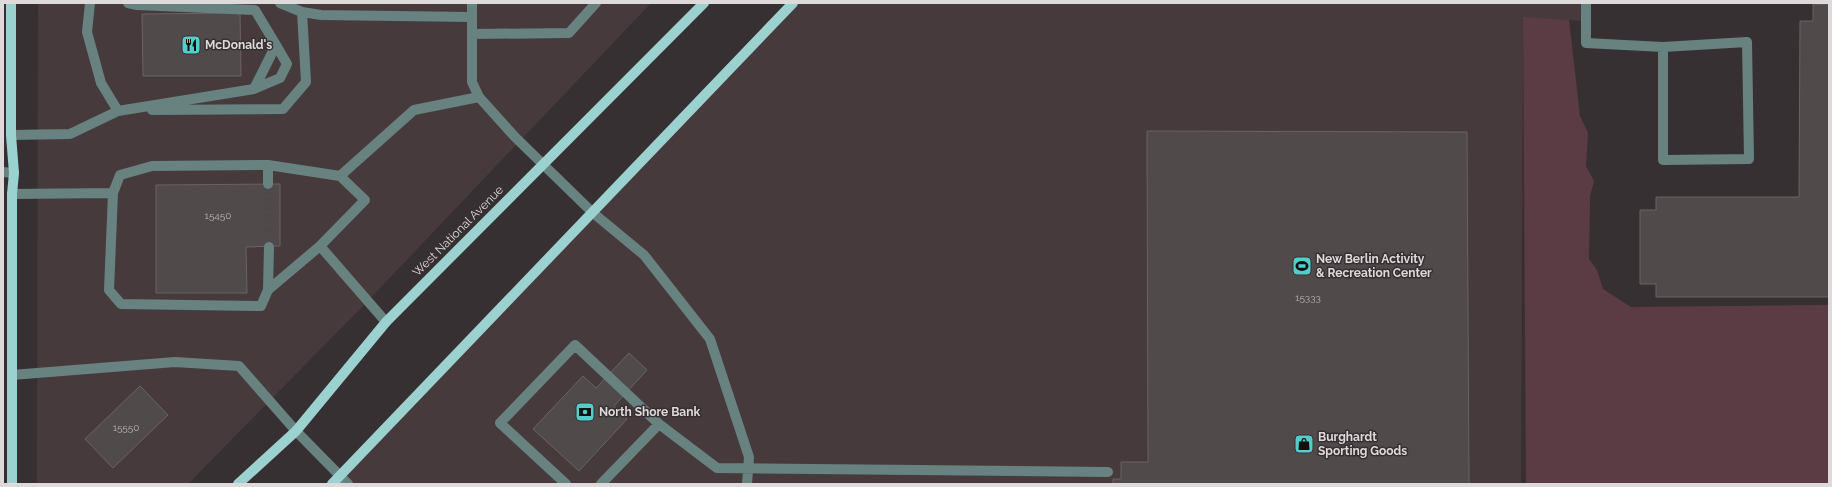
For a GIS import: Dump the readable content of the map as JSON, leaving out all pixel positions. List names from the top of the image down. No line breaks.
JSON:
{"streets":{"main road":["West National Avenue"]},"places":{"restaurant":["McDonald's"],"sports":["New Berlin Activity & Recreation Center"],"bank":["North Shore Bank"],"shop":["Burghardt Sporting Goods"]},"house_numbers":["15450","15333","15550"]}
